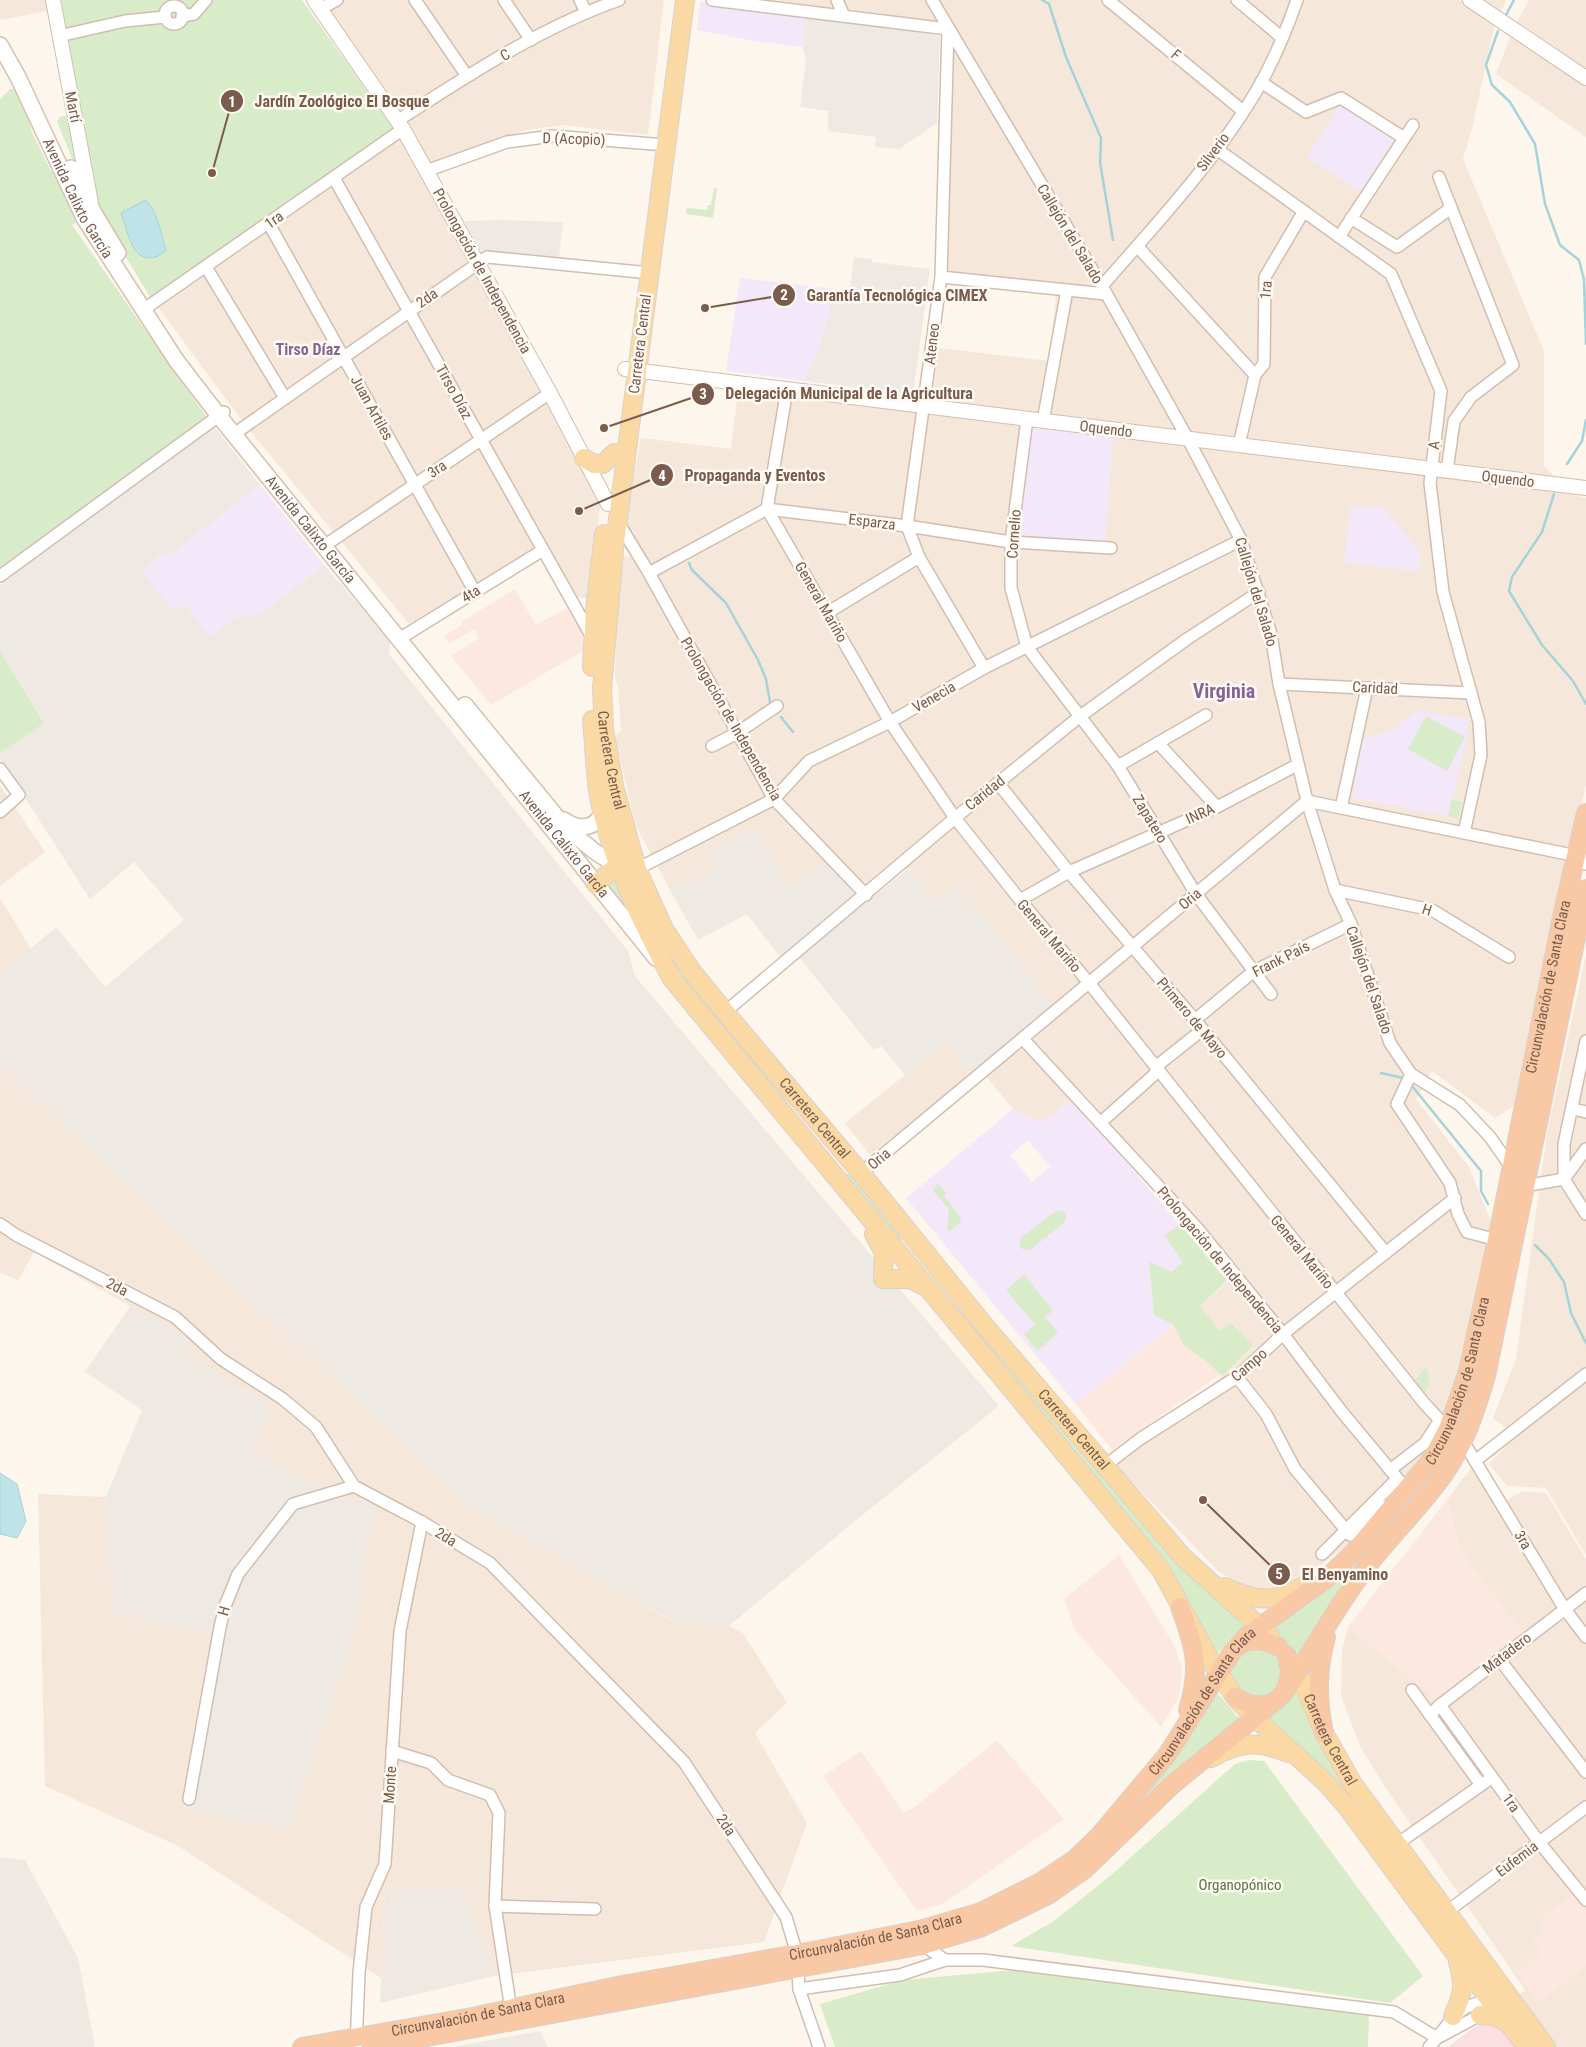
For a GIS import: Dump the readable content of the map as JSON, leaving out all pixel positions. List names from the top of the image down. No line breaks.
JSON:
{"streets":{"highway":["Circunvalación de Santa Clara"],"main road":["Avenida Calixto García","Carretera Central"],"street":["C","F","Martí","D (Acopio)","Silverio","1ra","Callejón del Salado","Prolongación de Independencia","2da","Ateneo","Tirso Díaz","Juan Artiles","Oquendo","A","3ra","Esparza","Cornelio","4ta","General Mariño","Caridad","Venecia","INRA","Zapatero","Oria","H","Frank País","Primero de Mayo","Campo","Matadero","Monte","Eufemia"]},"crossings":[["C","1ra"],["C","Prolongación de Independencia"],["F","Silverio"],["Martí","Avenida Calixto García"],["D (Acopio)","Prolongación de Independencia"],["D (Acopio)","Carretera Central"],["Silverio","Callejón del Salado"],["Silverio","A"],["Avenida Calixto García","1ra"],["Avenida Calixto García","2da"],["Avenida Calixto García","Carretera Central"],["Avenida Calixto García","3ra"],["Avenida Calixto García","4ta"],["1ra","Prolongación de Independencia"],["1ra","Tirso Díaz"],["1ra","Juan Artiles"],["1ra","Oquendo"],["1ra","A"],["1ra","Matadero"],["1ra","Eufemia"],["Callejón del Salado","Ateneo"],["Callejón del Salado","Oquendo"],["Callejón del Salado","Caridad"],["Callejón del Salado","Venecia"],["Callejón del Salado","INRA"],["Callejón del Salado","Oria"],["Callejón del Salado","H"],["Callejón del Salado","Frank País"],["Callejón del Salado","Circunvalación de Santa Clara"],["Prolongación de Independencia","2da"],["Prolongación de Independencia","Carretera Central"],["Prolongación de Independencia","3ra"],["Prolongación de Independencia","Caridad"],["Prolongación de Independencia","Venecia"],["Prolongación de Independencia","Oria"],["Prolongación de Independencia","Circunvalación de Santa Clara"],["Prolongación de Independencia","Campo"],["2da","Carretera Central"],["2da","Tirso Díaz"],["2da","Juan Artiles"],["2da","H"],["2da","Circunvalación de Santa Clara"],["2da","Monte"],["Carretera Central","Tirso Díaz"],["Carretera Central","Oquendo"],["Carretera Central","Caridad"],["Carretera Central","Venecia"],["Carretera Central","Oria"],["Carretera Central","Circunvalación de Santa Clara"],["Carretera Central","Campo"],["Carretera Central","Eufemia"],["Ateneo","Oquendo"],["Ateneo","Esparza"],["Tirso Díaz","3ra"],["Tirso Díaz","4ta"],["Juan Artiles","3ra"],["Juan Artiles","4ta"],["Oquendo","A"],["Oquendo","Cornelio"],["A","Caridad"],["3ra","Circunvalación de Santa Clara"],["3ra","Matadero"],["Esparza","Cornelio"],["Esparza","General Mariño"],["Cornelio","Venecia"],["Cornelio","Zapatero"],["General Mariño","Caridad"],["General Mariño","Venecia"],["General Mariño","INRA"],["General Mariño","Oria"],["General Mariño","Circunvalación de Santa Clara"],["General Mariño","Campo"],["Caridad","Zapatero"],["Caridad","Primero de Mayo"],["Venecia","Zapatero"],["INRA","Zapatero"],["INRA","Primero de Mayo"],["Zapatero","Oria"],["Zapatero","Frank País"],["Oria","Primero de Mayo"],["Frank País","Primero de Mayo"],["Circunvalación de Santa Clara","Monte"],["Primero de Mayo","Campo"]],"districts":["Tirso Díaz","Virginia"],"parks":["Organopónico"],"places":["Jardín Zoológico El Bosque","Garantía Tecnológica CIMEX","Delegación Municipal de la Agricultura","Propaganda y Eventos","El Benyamino"]}
